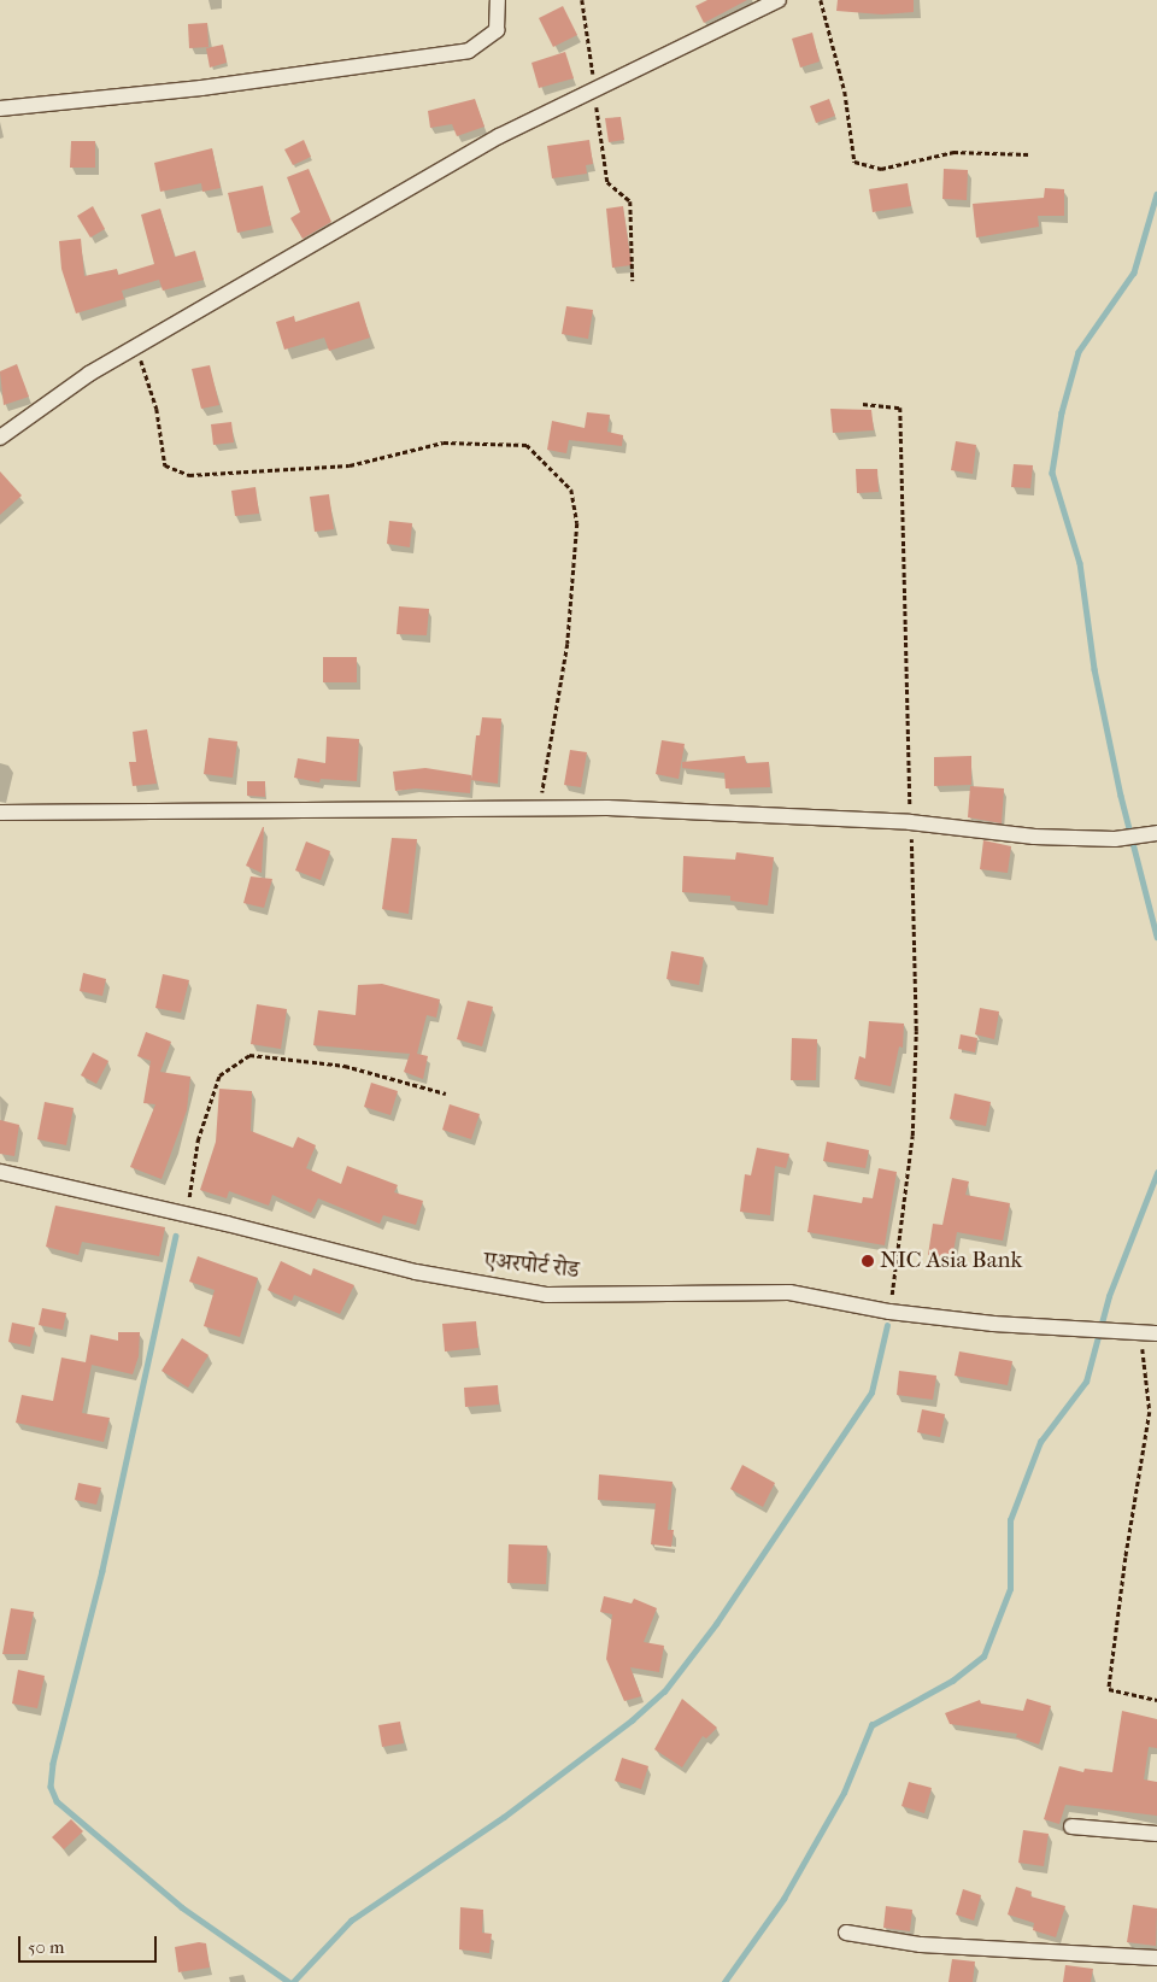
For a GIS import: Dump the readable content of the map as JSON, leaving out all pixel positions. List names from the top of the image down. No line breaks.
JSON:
{"streets":{"street":["एअरपोर्ट रोड"]},"places":["NIC Asia Bank"],"scale_bar":"50 m"}
